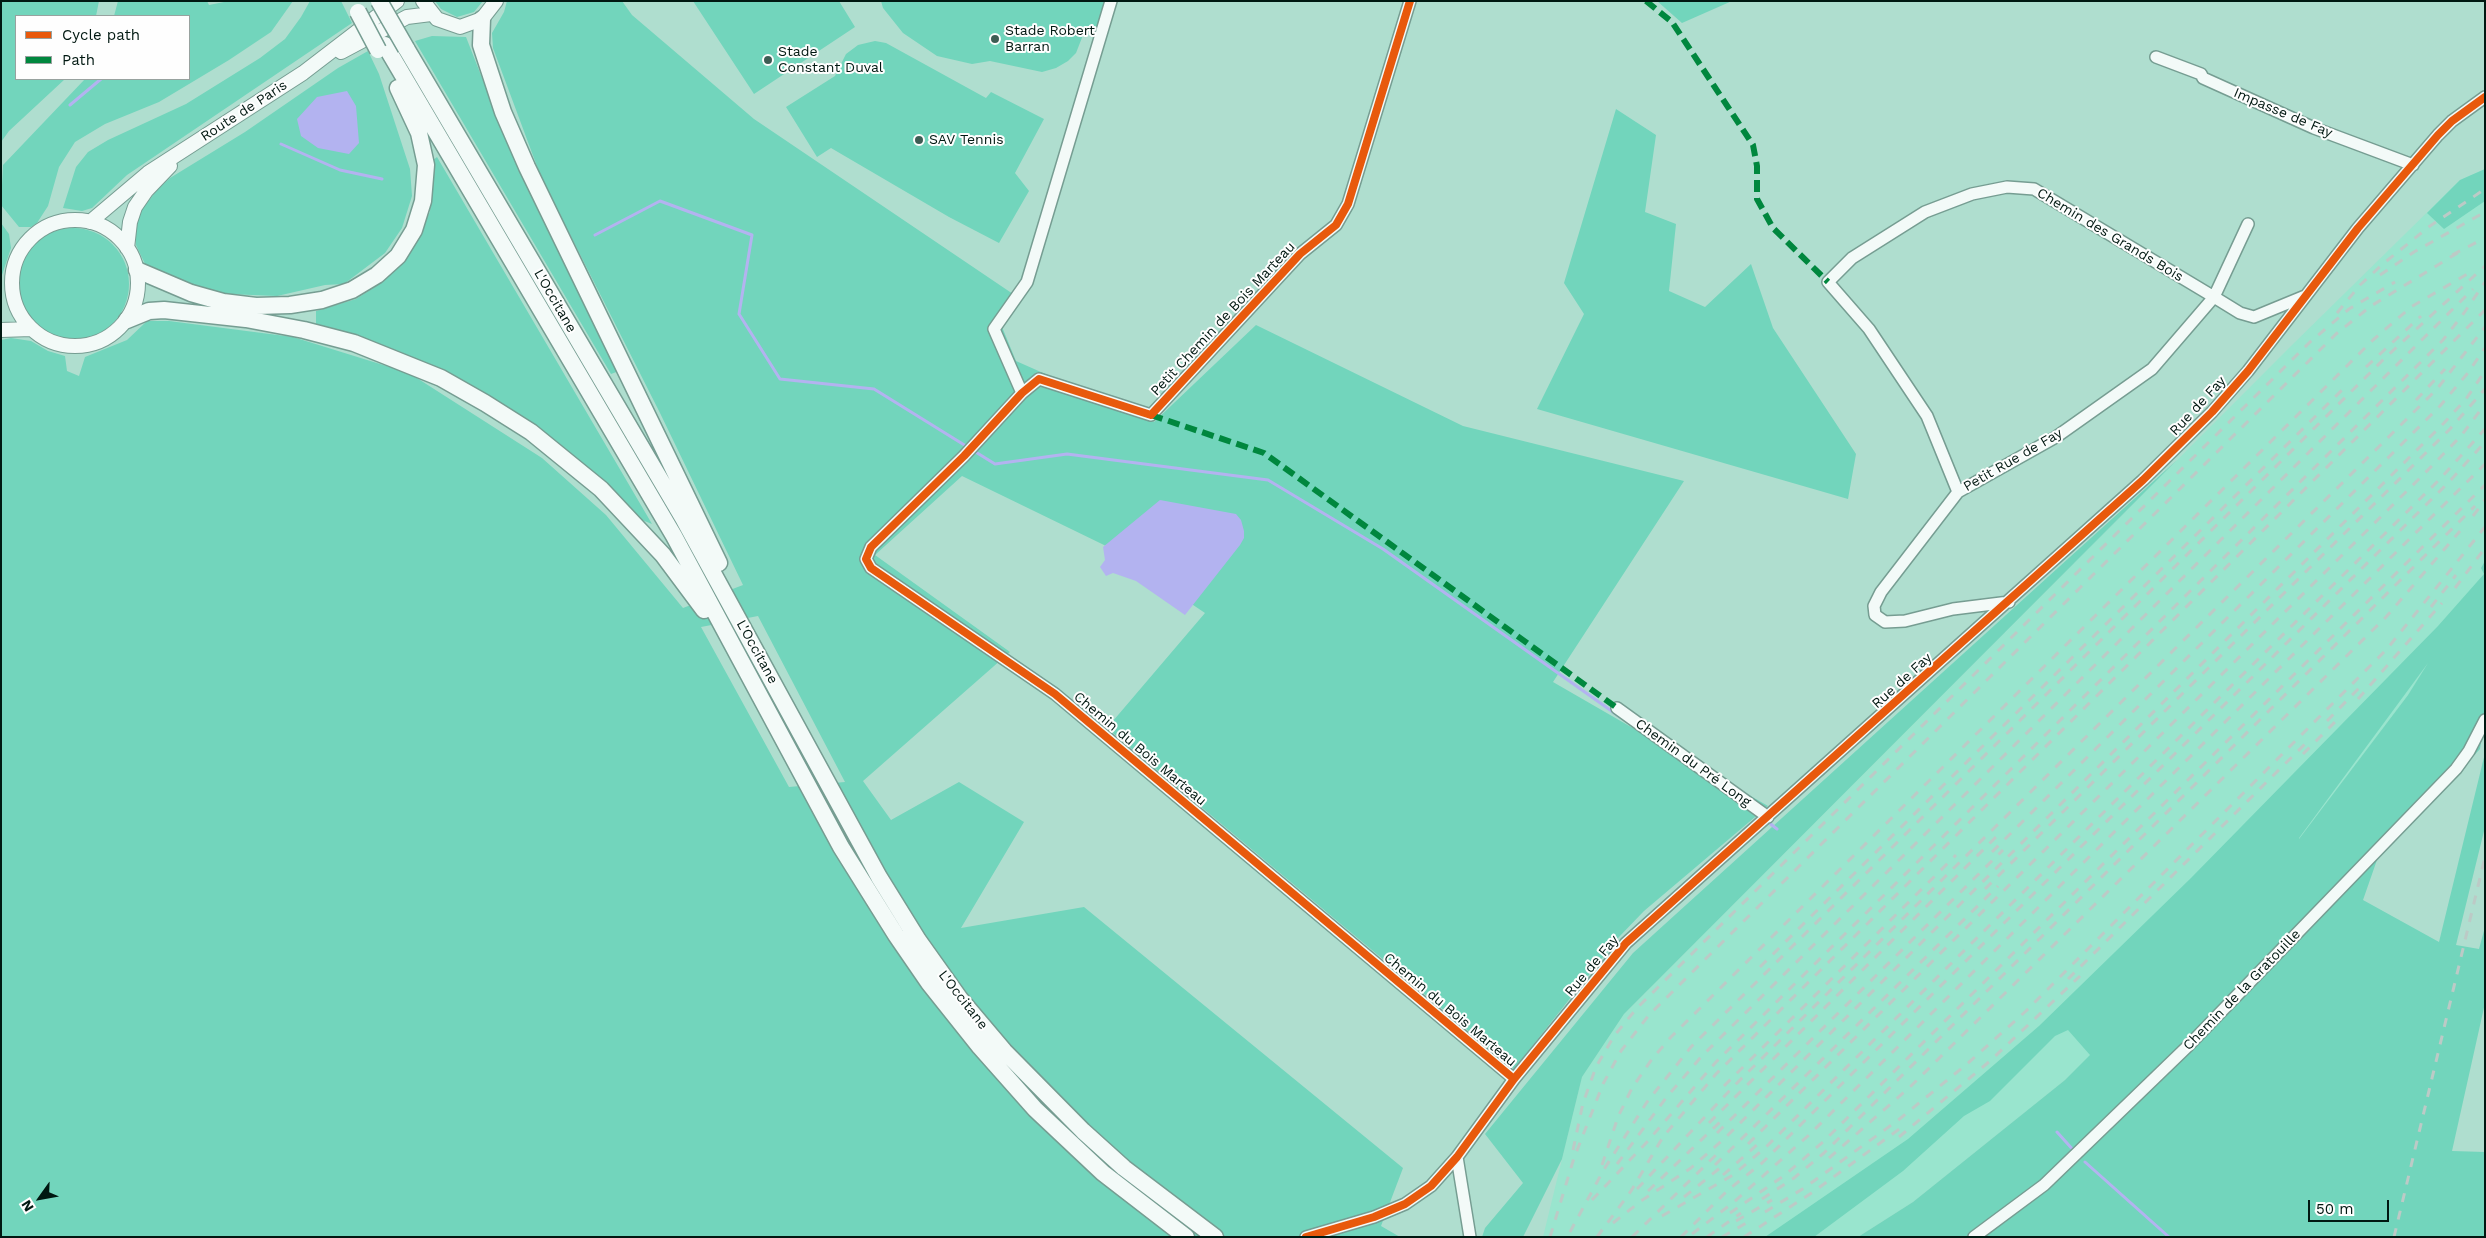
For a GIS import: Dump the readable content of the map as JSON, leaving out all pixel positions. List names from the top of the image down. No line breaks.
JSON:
{"streets":{"highway":["L'Occitane"],"main road":["Route de Paris"],"street":["Impasse de Fay","Chemin des Grands Bois","Petit Chemin de Bois Marteau","Rue de Fay","Petit Rue de Fay","Chemin du Bois Marteau","Chemin du Pré Long","Chemin de la Gratouille"]},"crossings":[["Impasse de Fay","Rue de Fay"],["Chemin des Grands Bois","Petit Rue de Fay"],["Petit Chemin de Bois Marteau","Chemin du Bois Marteau"],["Rue de Fay","Petit Rue de Fay"],["Rue de Fay","Chemin du Bois Marteau"],["Rue de Fay","Chemin du Pré Long"]],"places":["Stade Robert Barran","Stade Constant Duval","SAV Tennis"],"legend":["Cycle path","Path"],"scale_bar":"50 m","north":"bottom left"}
